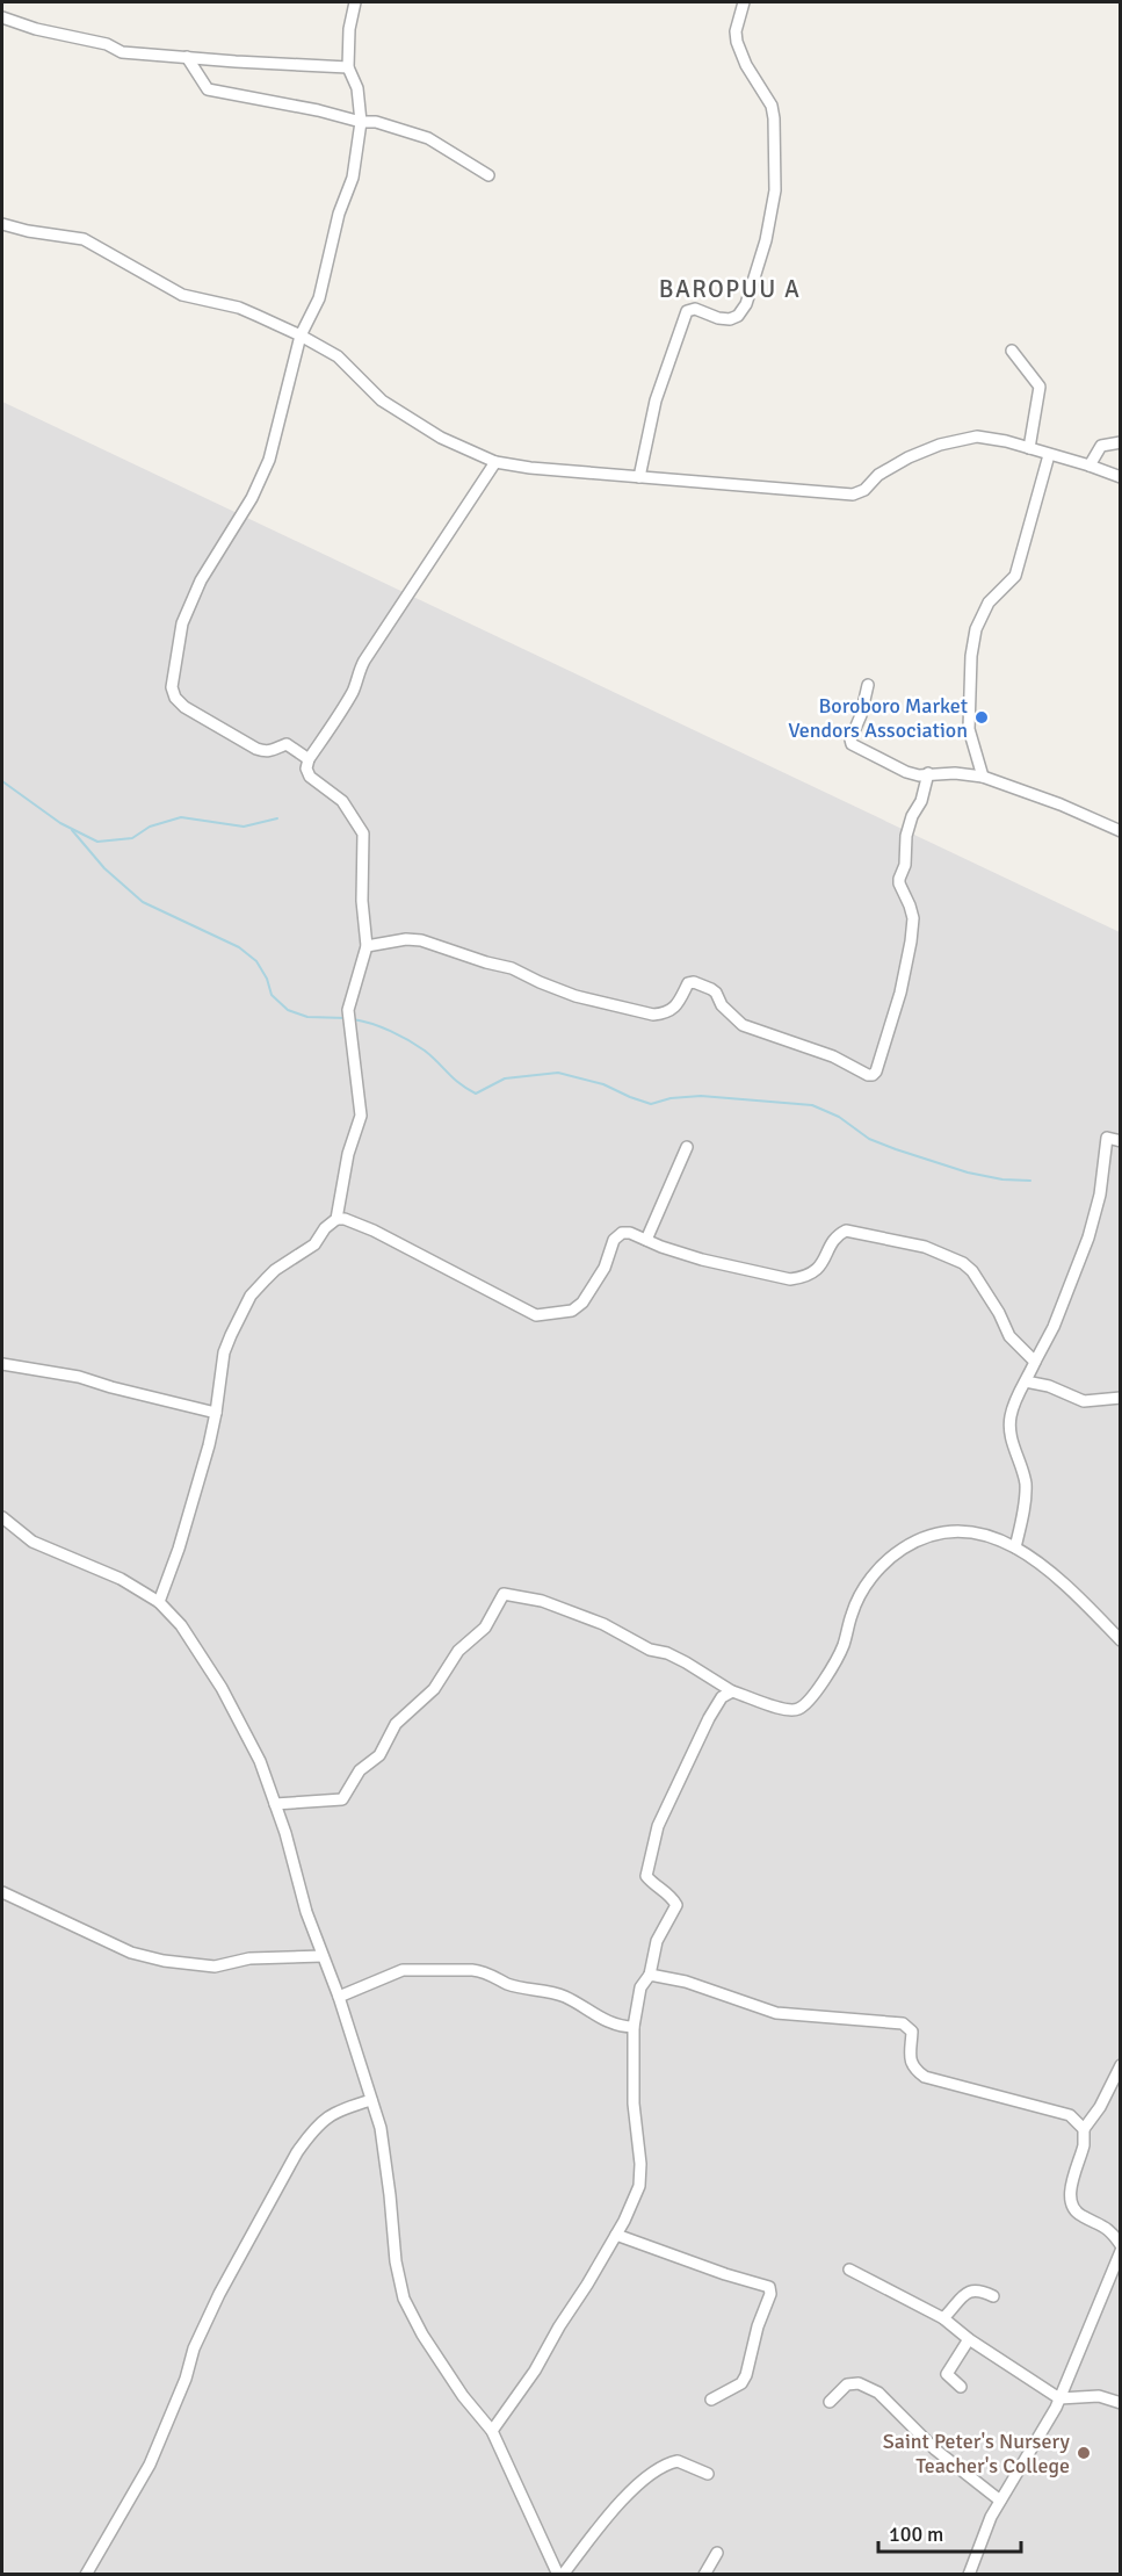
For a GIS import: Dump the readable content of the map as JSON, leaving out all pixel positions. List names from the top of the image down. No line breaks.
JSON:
{"districts":["BAROPUU A"],"places":["Boroboro Market Vendors Association","Saint Peter's Nursery Teacher's College"],"scale_bar":"100 m"}
